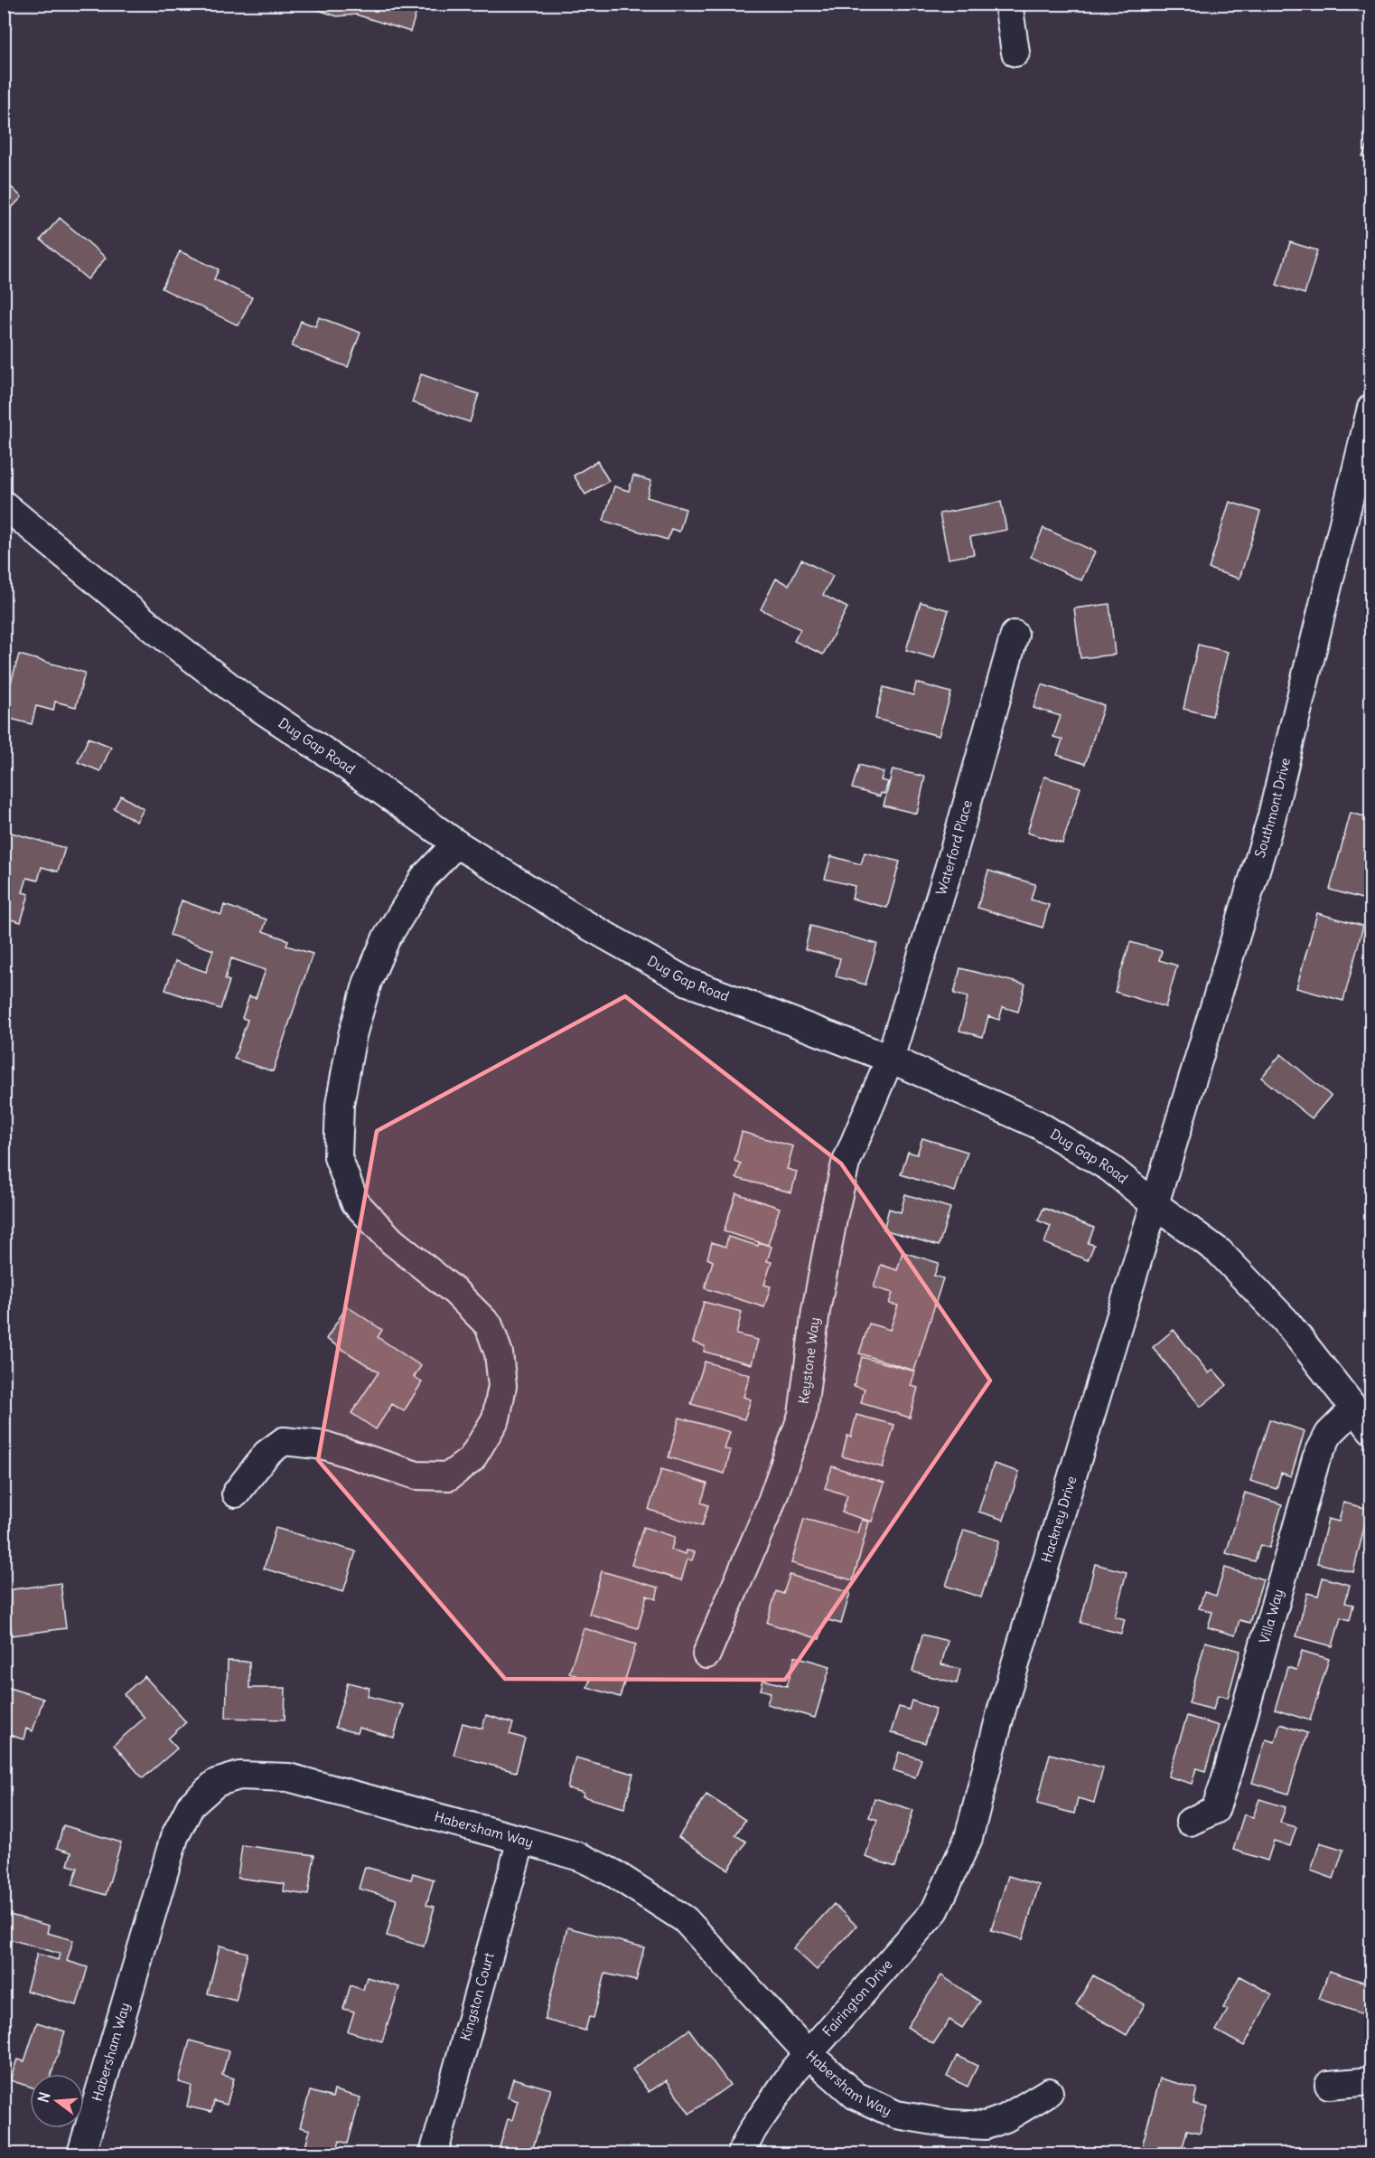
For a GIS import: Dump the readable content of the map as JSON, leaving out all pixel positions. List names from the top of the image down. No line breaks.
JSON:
{"streets":{"street":["Dug Gap Road","Southmont Drive","Waterford Place","Keystone Way","Hackney Drive","Villa Way","Habersham Way","Kingston Court","Fairington Drive"]},"crossings":[["Dug Gap Road","Southmont Drive"],["Dug Gap Road","Waterford Place"],["Dug Gap Road","Keystone Way"],["Dug Gap Road","Hackney Drive"],["Dug Gap Road","Villa Way"],["Southmont Drive","Hackney Drive"],["Waterford Place","Keystone Way"],["Hackney Drive","Fairington Drive"],["Habersham Way","Kingston Court"],["Habersham Way","Fairington Drive"]],"north":"left"}
